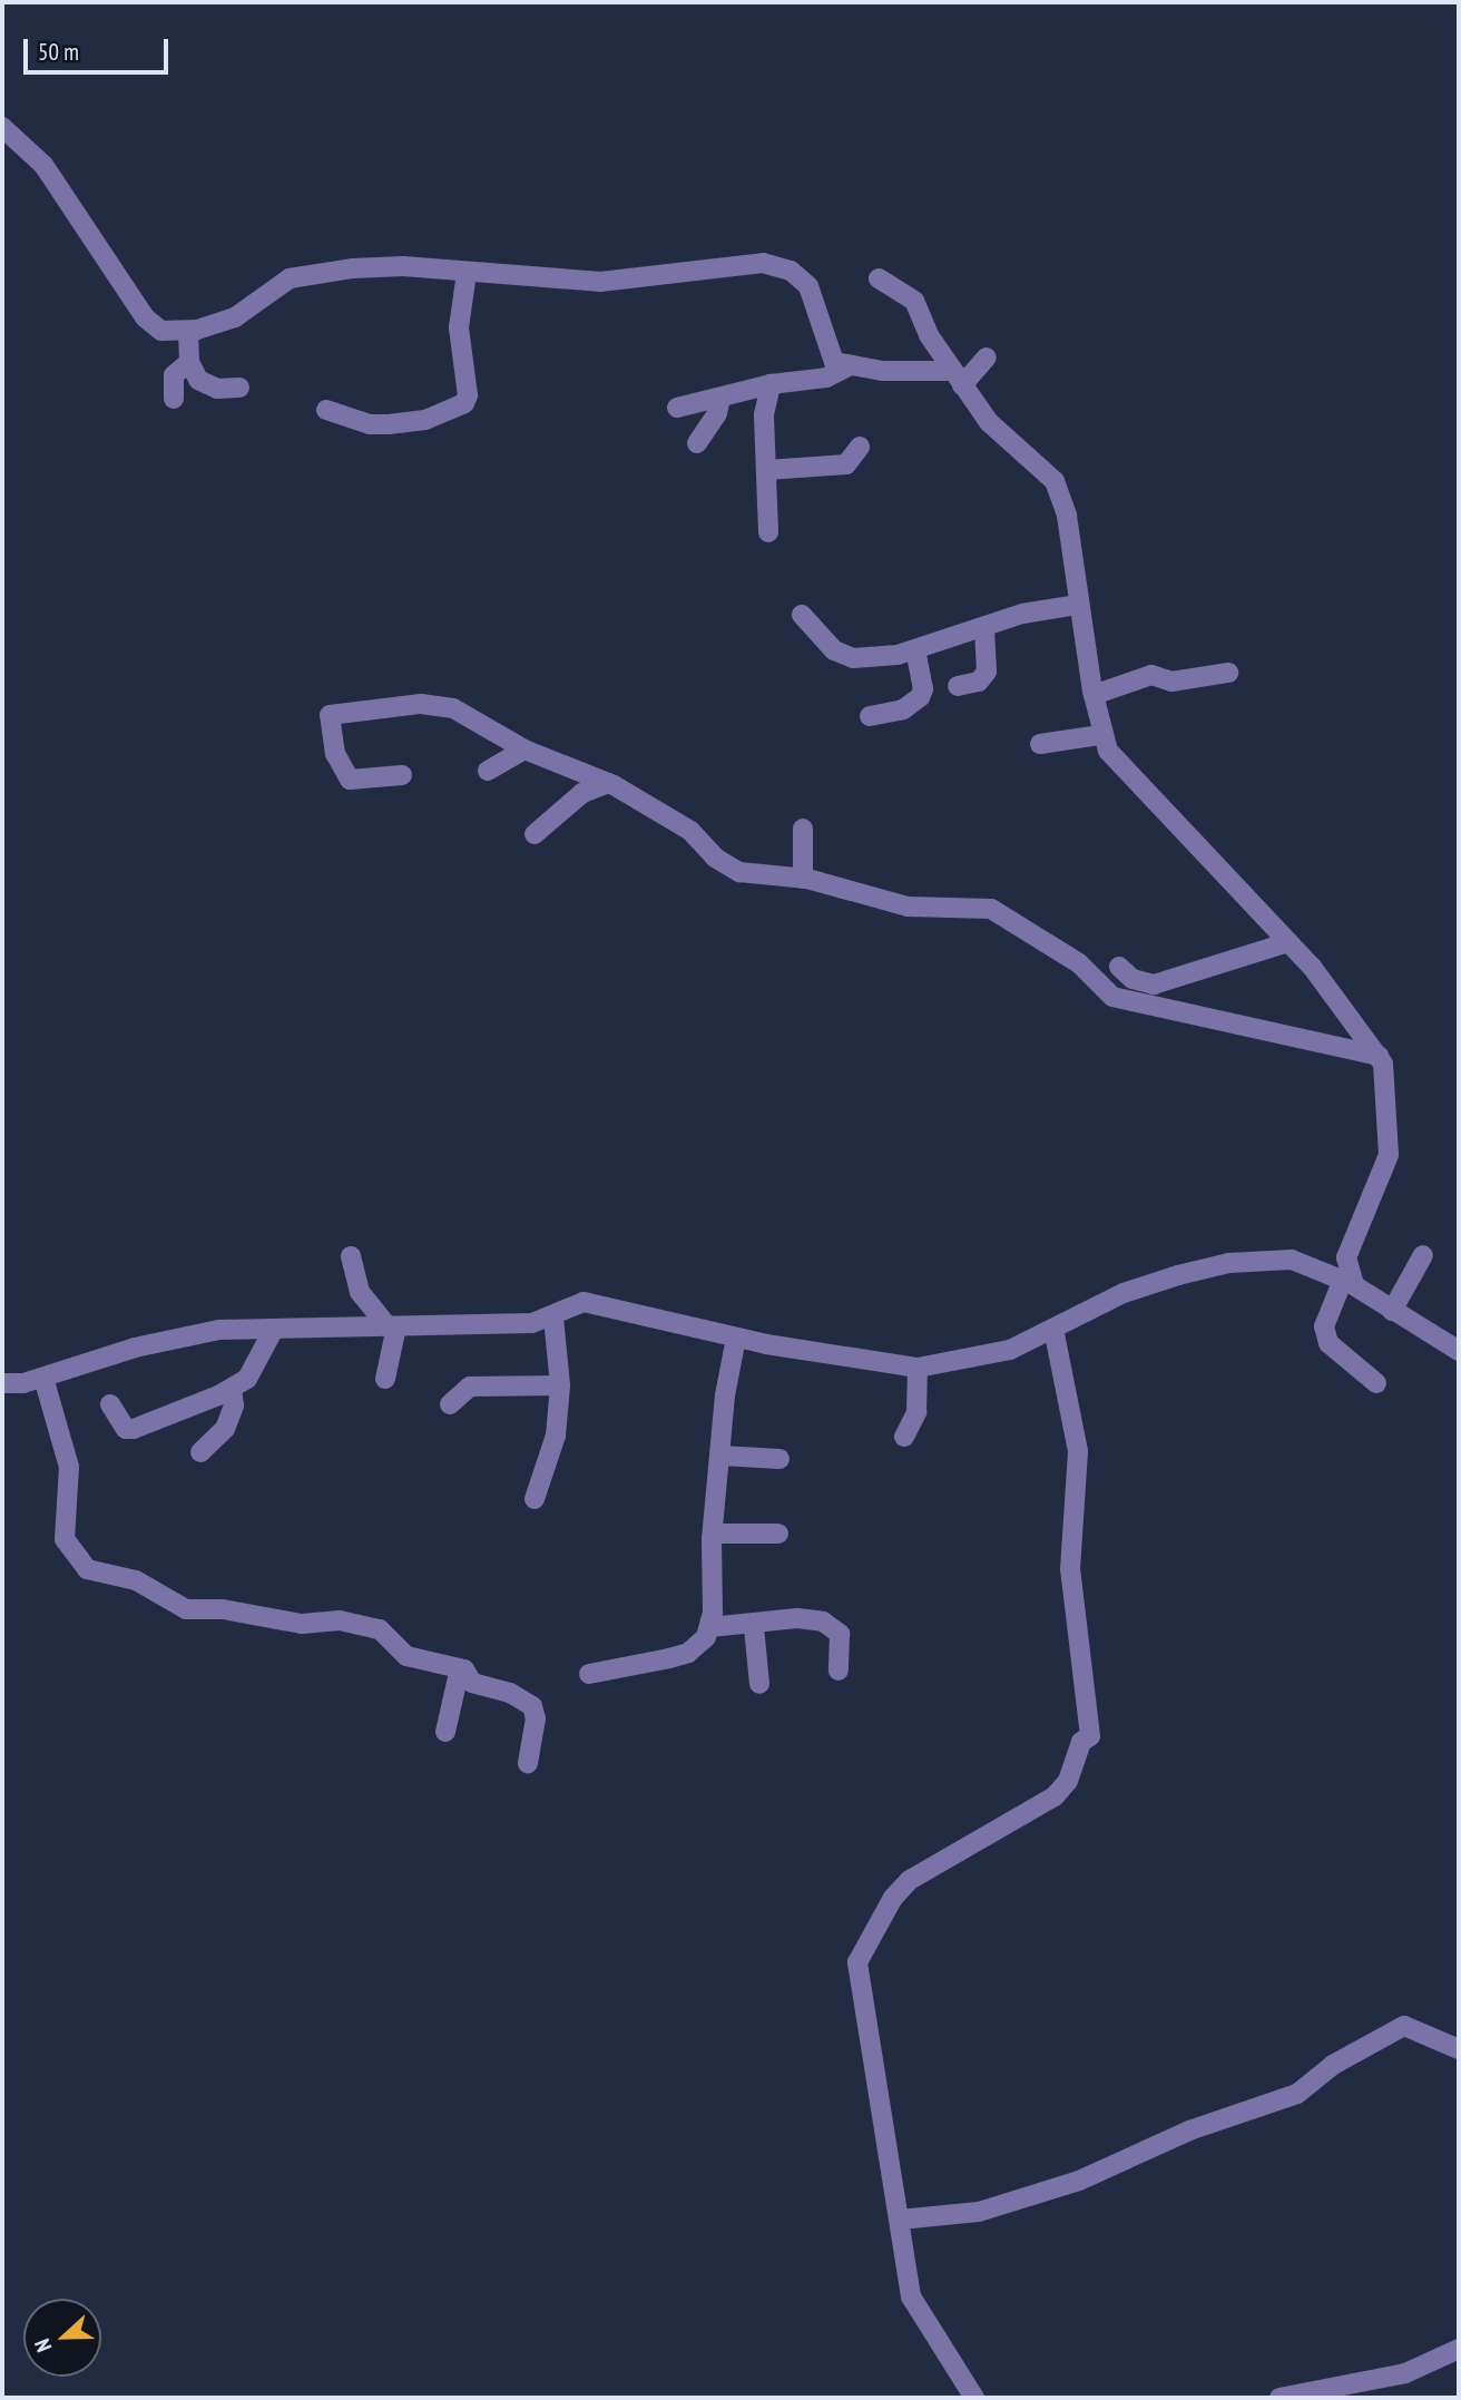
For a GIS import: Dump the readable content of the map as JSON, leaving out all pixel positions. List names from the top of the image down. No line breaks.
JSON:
{"scale_bar":"50 m","north":"left"}
